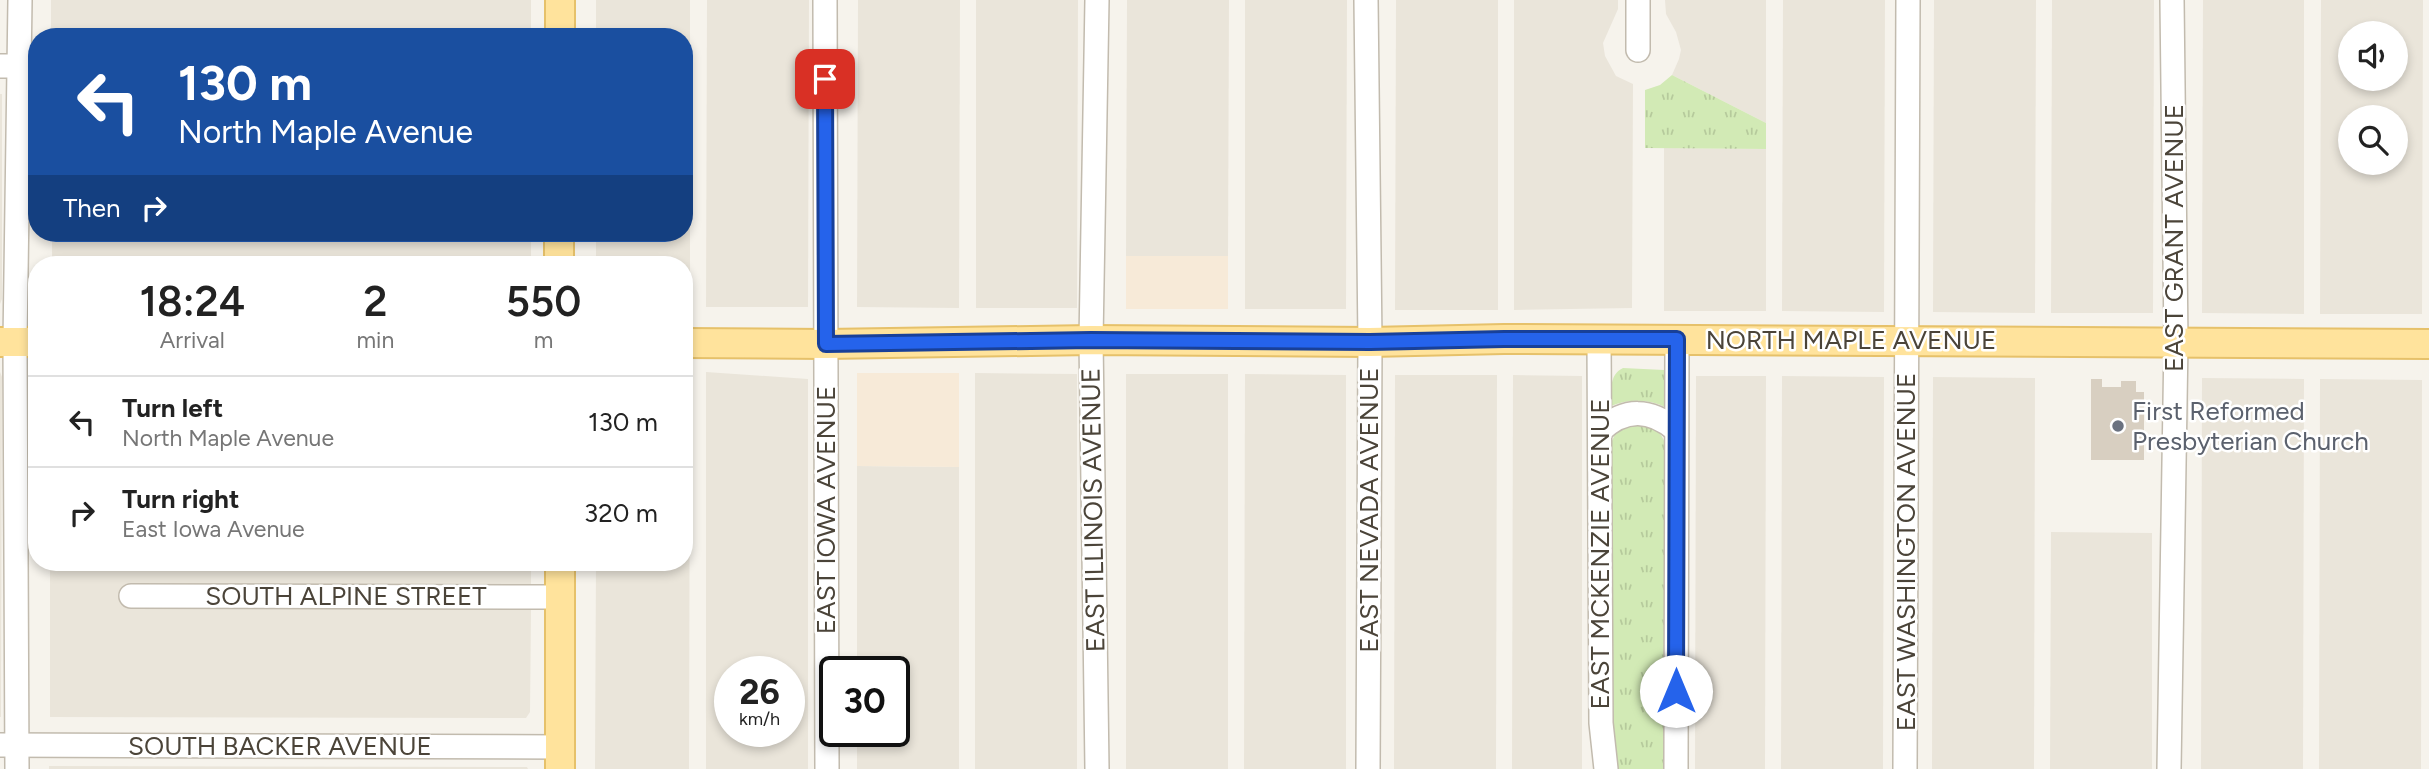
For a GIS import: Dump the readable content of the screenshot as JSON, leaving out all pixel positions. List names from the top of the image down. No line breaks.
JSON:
{"streets":{"main road":["NORTH MAPLE AVENUE"],"street":["EAST GRANT AVENUE","EAST IOWA AVENUE","EAST ILLINOIS AVENUE","EAST NEVADA AVENUE","EAST WASHINGTON AVENUE","EAST MCKENZIE AVENUE","SOUTH ALPINE STREET","SOUTH BACKER AVENUE"]},"crossings":[["EAST GRANT AVENUE","NORTH MAPLE AVENUE"],["NORTH MAPLE AVENUE","EAST IOWA AVENUE"],["NORTH MAPLE AVENUE","EAST ILLINOIS AVENUE"],["NORTH MAPLE AVENUE","EAST NEVADA AVENUE"],["NORTH MAPLE AVENUE","EAST WASHINGTON AVENUE"],["NORTH MAPLE AVENUE","EAST MCKENZIE AVENUE"]],"places":["First Reformed Presbyterian Church"],"page":{"turn":["130 m","North Maple Avenue"],"then":"Then","eta":["18:24","Arrival","2","min","550","m"],"list":[{"name":"Turn left","note":"North Maple Avenue","value":"130 m"},{"name":"Turn right","note":"East Iowa Avenue","value":"320 m"}],"speed":"26 km/h","limit":"30"}}
